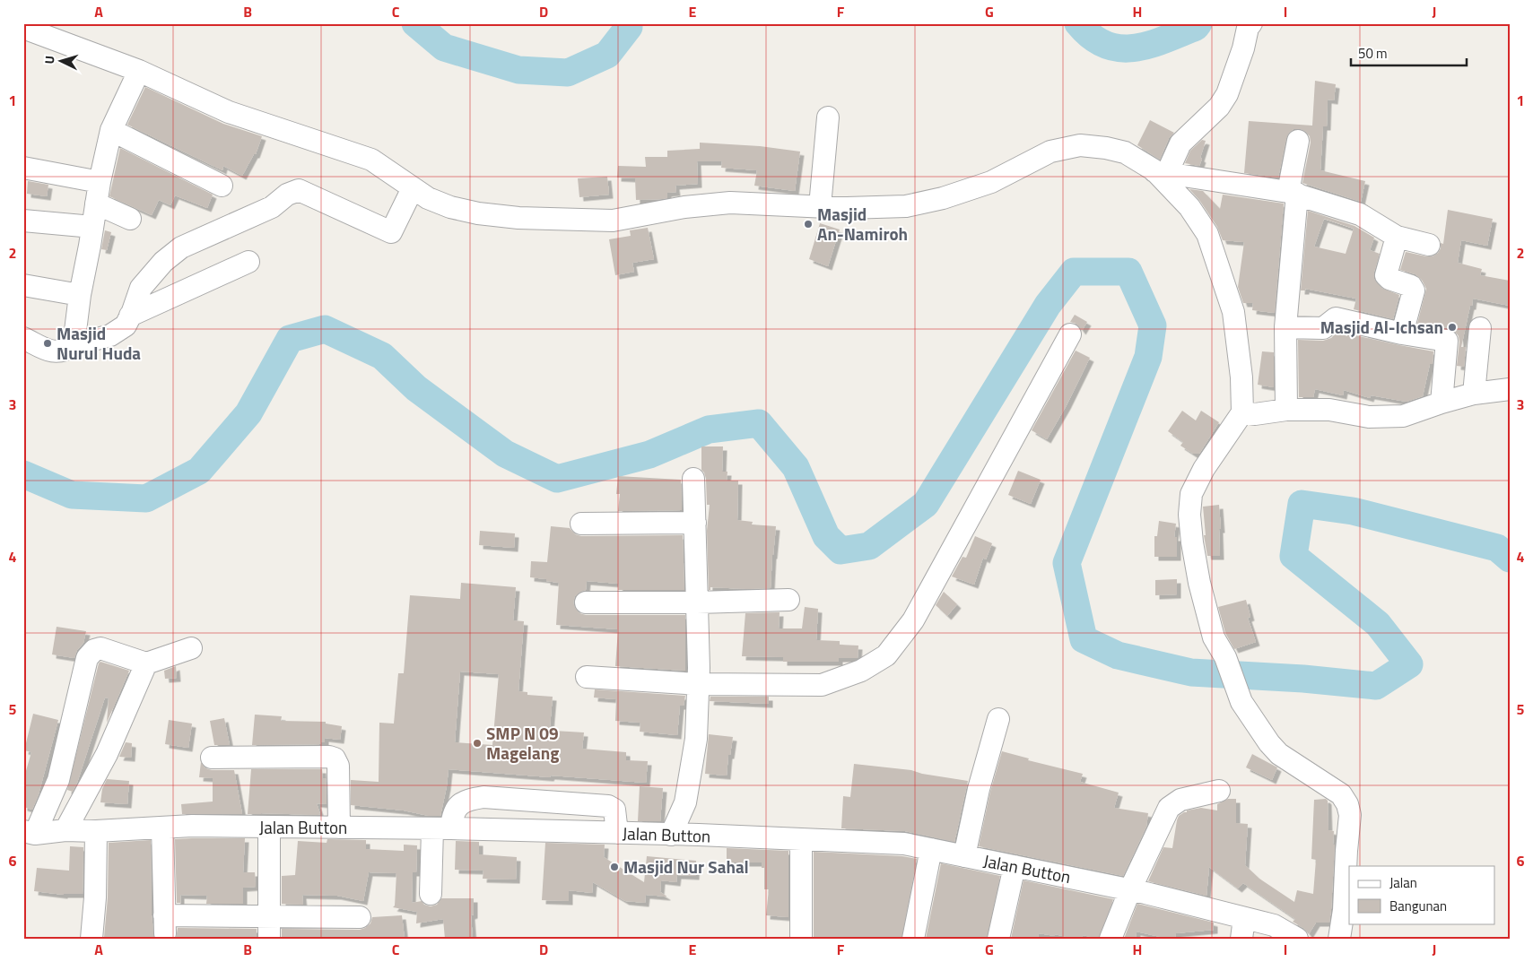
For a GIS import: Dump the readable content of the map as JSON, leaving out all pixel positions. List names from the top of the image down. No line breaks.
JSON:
{"streets":{"street":["Jalan Button"]},"places":["Masjid An-Namiroh","Masjid Al-Ichsan","Masjid Nurul Huda","SMP N 09 Magelang","Masjid Nur Sahal"],"legend":["Jalan","Bangunan"],"scale_bar":"50 m","north":"left","grid":{"columns":["A","B","C","D","E","F","G","H","I","J"],"rows":["1","2","3","4","5","6"]}}
